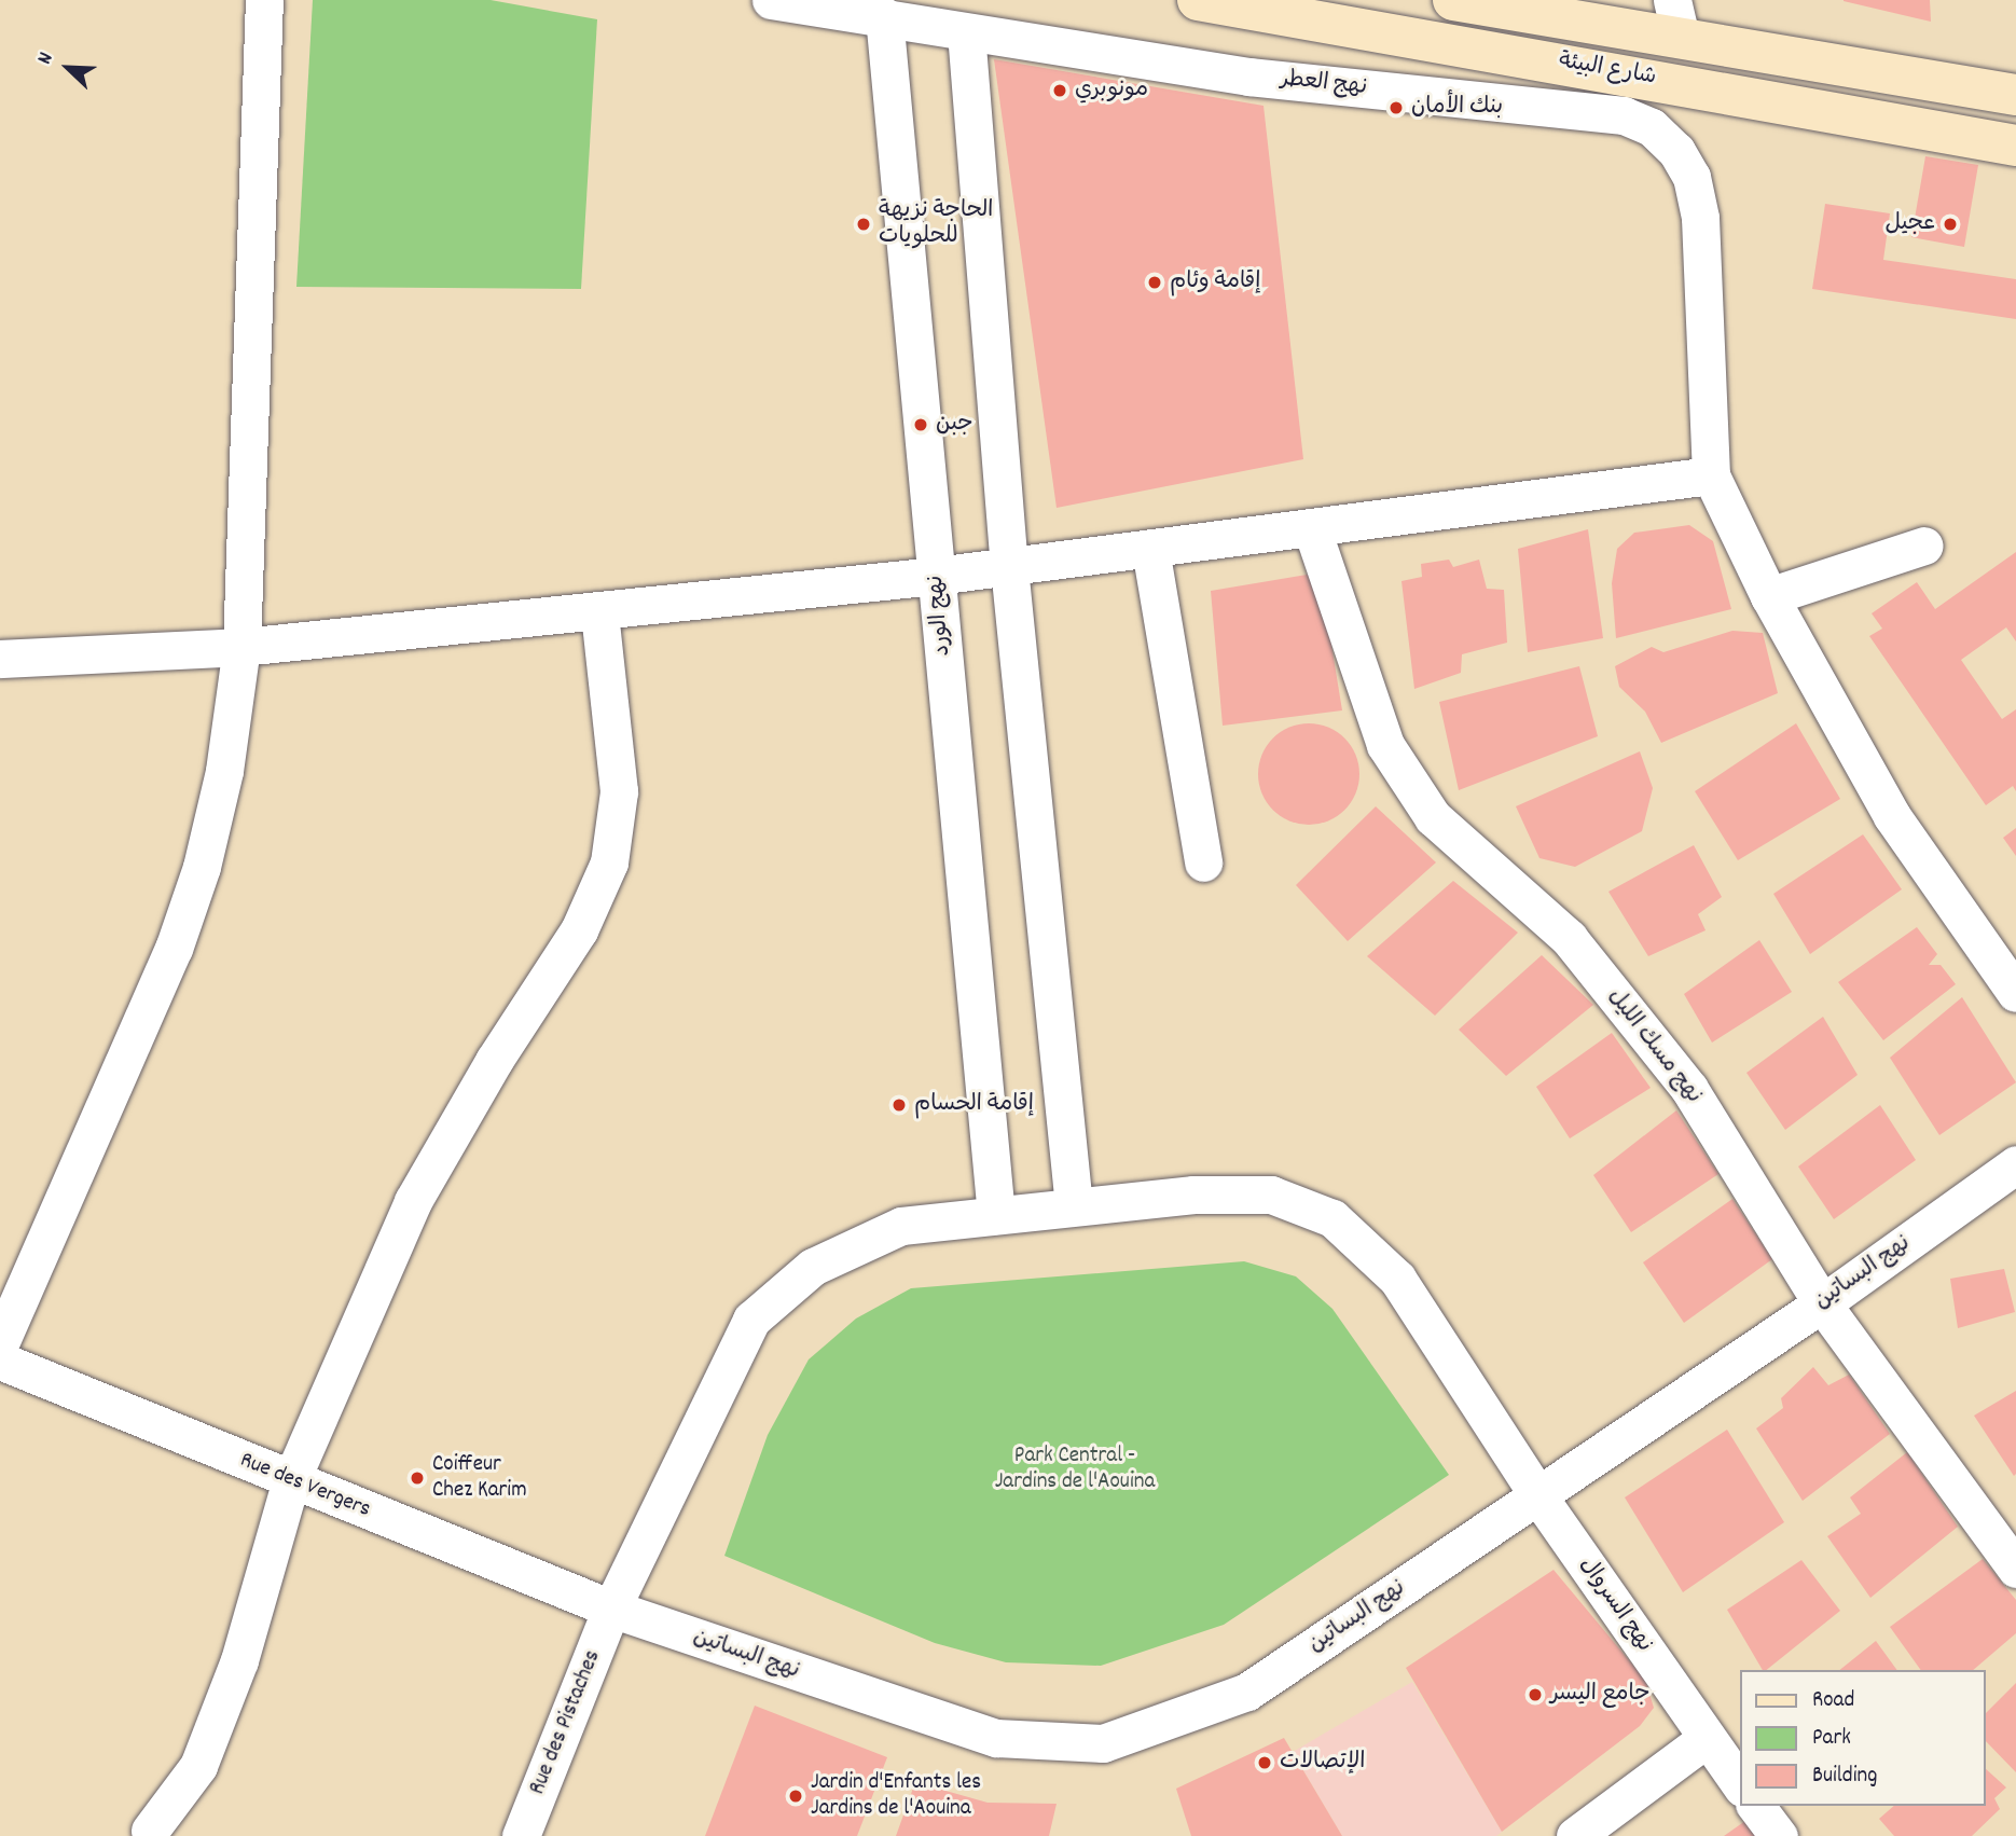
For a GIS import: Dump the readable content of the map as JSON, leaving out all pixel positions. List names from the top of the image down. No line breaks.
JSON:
{"streets":{"main road":["شارع البيئة"],"street":["نهج العطر","نهج الورد","نهج مسك الليل","نهج البساتين","Rue des Vergers","نهج السروال","Rue des Pistaches"]},"crossings":[["نهج العطر","نهج الورد"],["نهج الورد","Rue des Pistaches"],["نهج مسك الليل","نهج البساتين"],["نهج البساتين","Rue des Vergers"],["نهج البساتين","نهج السروال"],["نهج البساتين","Rue des Pistaches"],["Rue des Vergers","Rue des Pistaches"],["نهج السروال","Rue des Pistaches"]],"parks":["Park Central - Jardins de l'Aouina"],"places":["مونوبري","بنك الأمان","الحاجة نزيهة للحلويات","عجيل","إقامة وئام","جبن","إقامة الحسام","Coiffeur Chez Karim","جامع اليسر","الإتصالات","Jardin d'Enfants les Jardins de l'Aouina"],"legend":["Road","Park","Building"],"north":"top left"}
